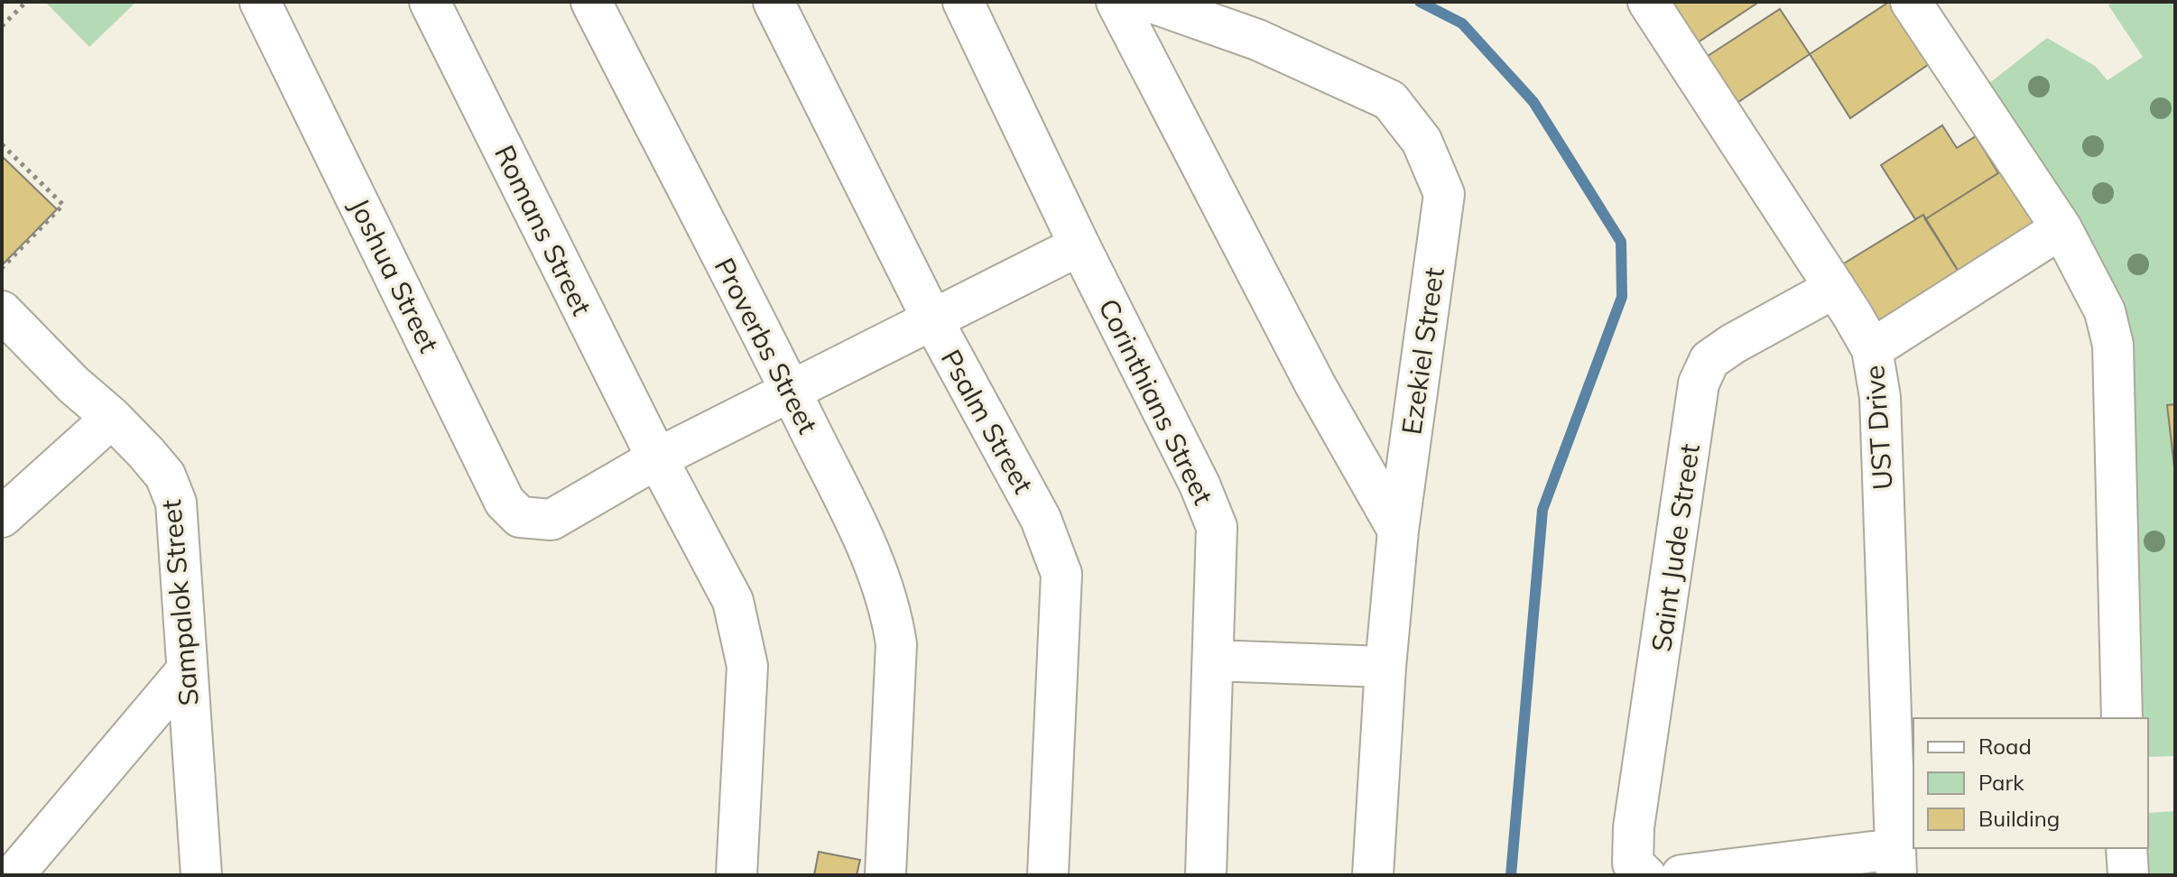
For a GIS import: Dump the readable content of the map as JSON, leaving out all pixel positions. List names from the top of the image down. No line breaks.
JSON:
{"streets":{"street":["Romans Street","Joshua Street","Proverbs Street","Ezekiel Street","Corinthians Street","Psalm Street","UST Drive","Saint Jude Street","Sampalok Street"]},"crossings":[["Romans Street","Joshua Street"],["UST Drive","Saint Jude Street"]],"legend":["Road","Park","Building"]}
